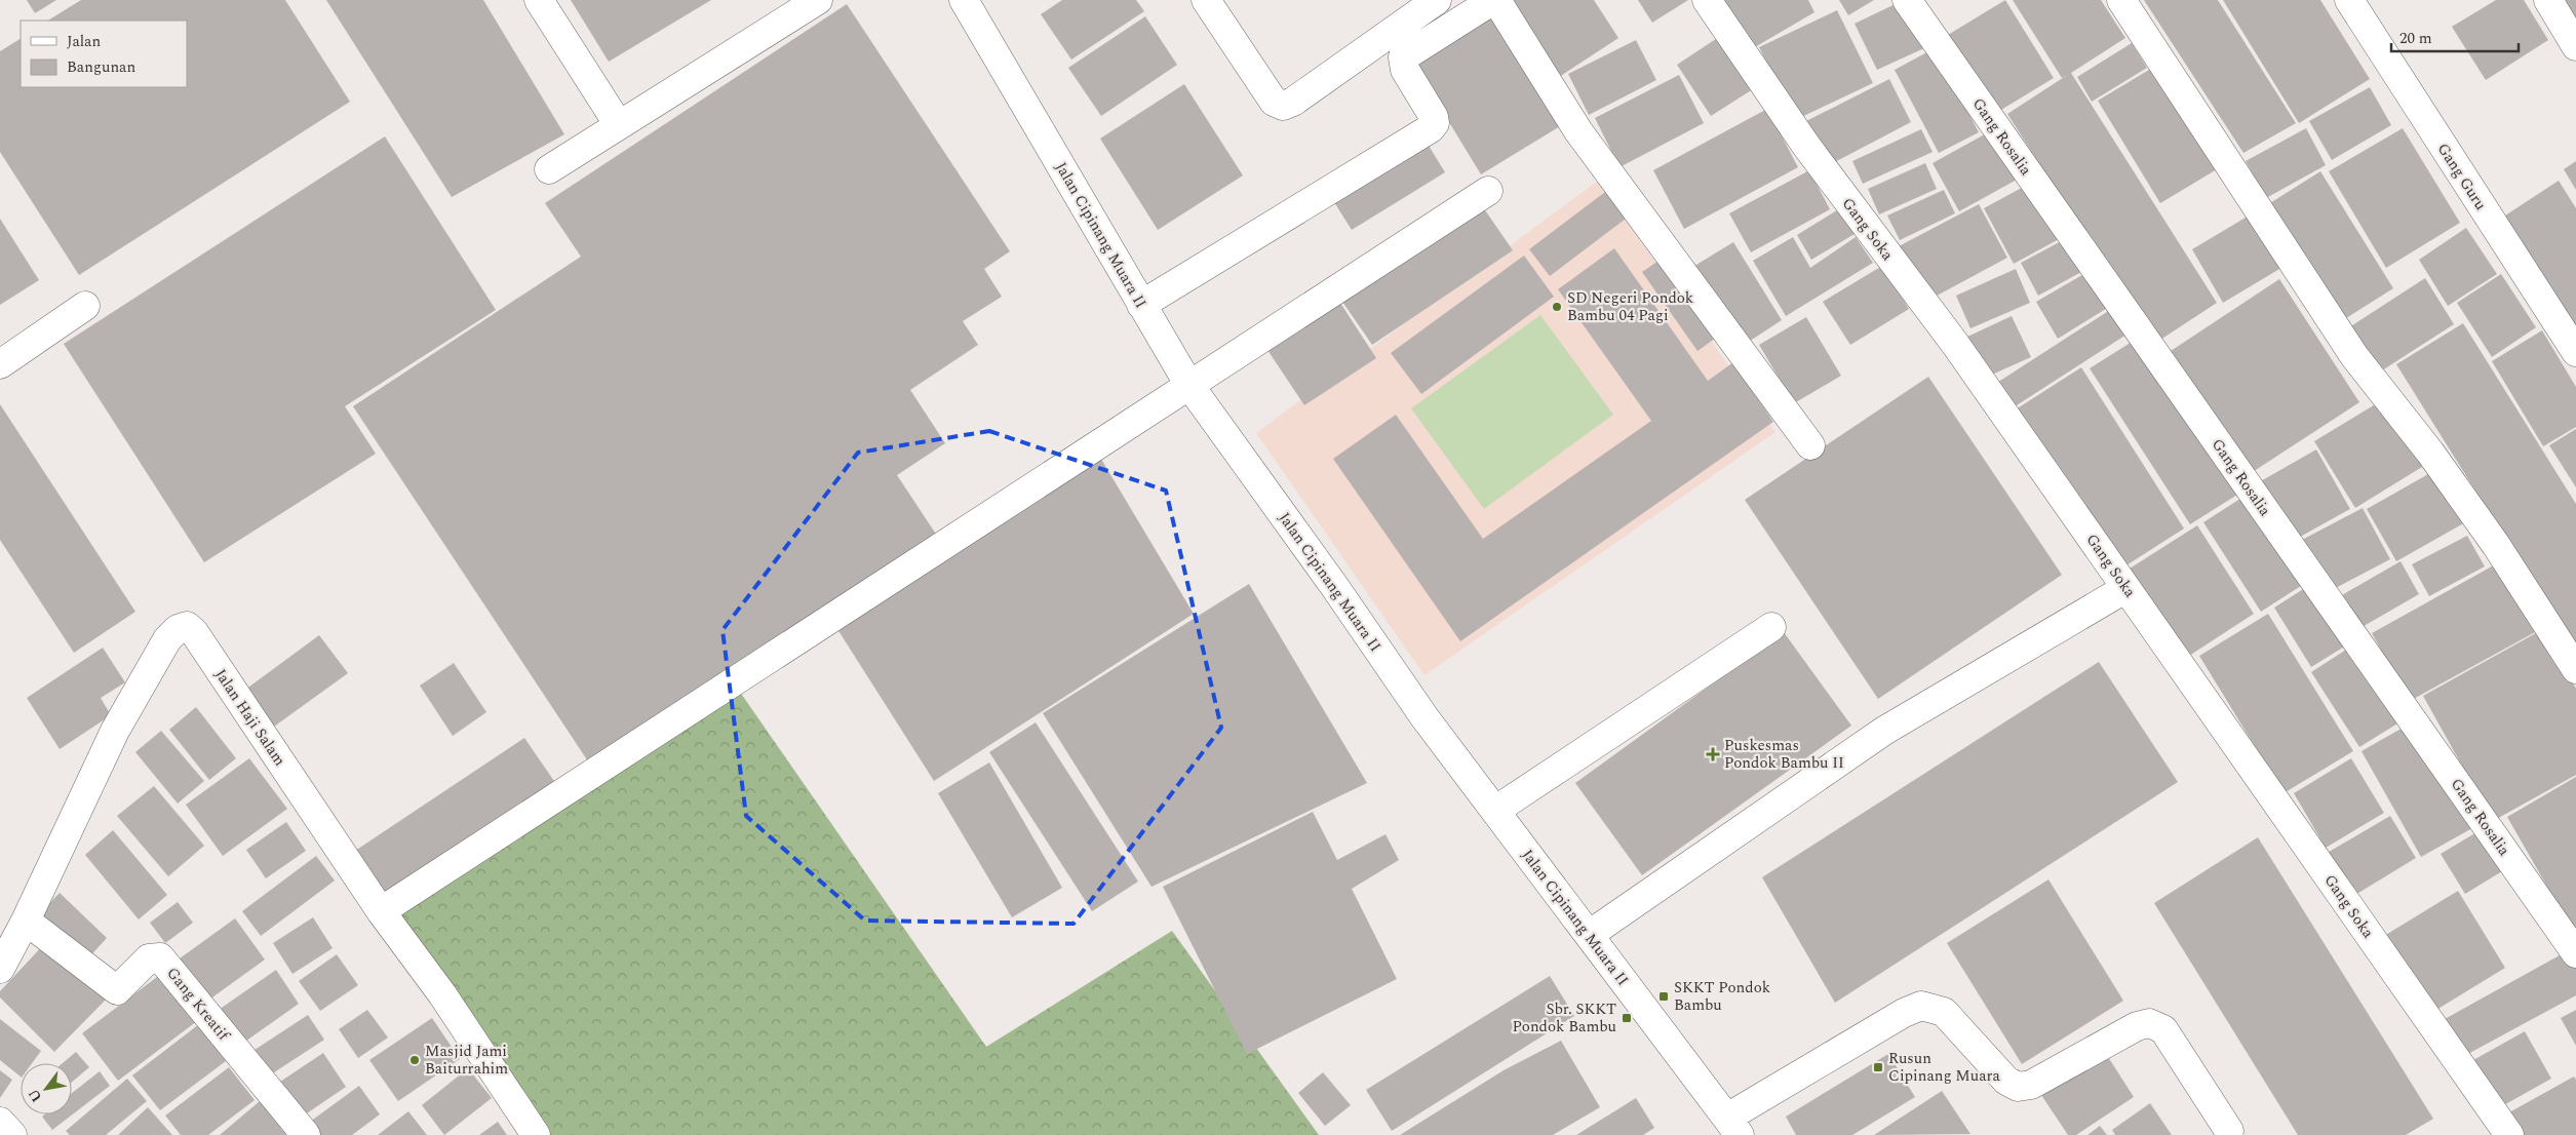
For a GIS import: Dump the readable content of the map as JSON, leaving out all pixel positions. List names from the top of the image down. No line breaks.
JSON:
{"streets":{"street":["Gang Rosalia","Gang Guru","Gang Soka","Jalan Cipinang Muara II","Jalan Haji Salam","Gang Kreatif"]},"crossings":[["Jalan Haji Salam","Gang Kreatif"]],"places":{"other":["SD Negeri Pondok Bambu 04 Pagi","Masjid Jami Baiturrahim"],"health":["Puskesmas Pondok Bambu II"],"transit":["SKKT Pondok Bambu","Sbr. SKKT Pondok Bambu","Rusun Cipinang Muara"]},"legend":["Jalan","Bangunan"],"scale_bar":"20 m","north":"bottom left"}
